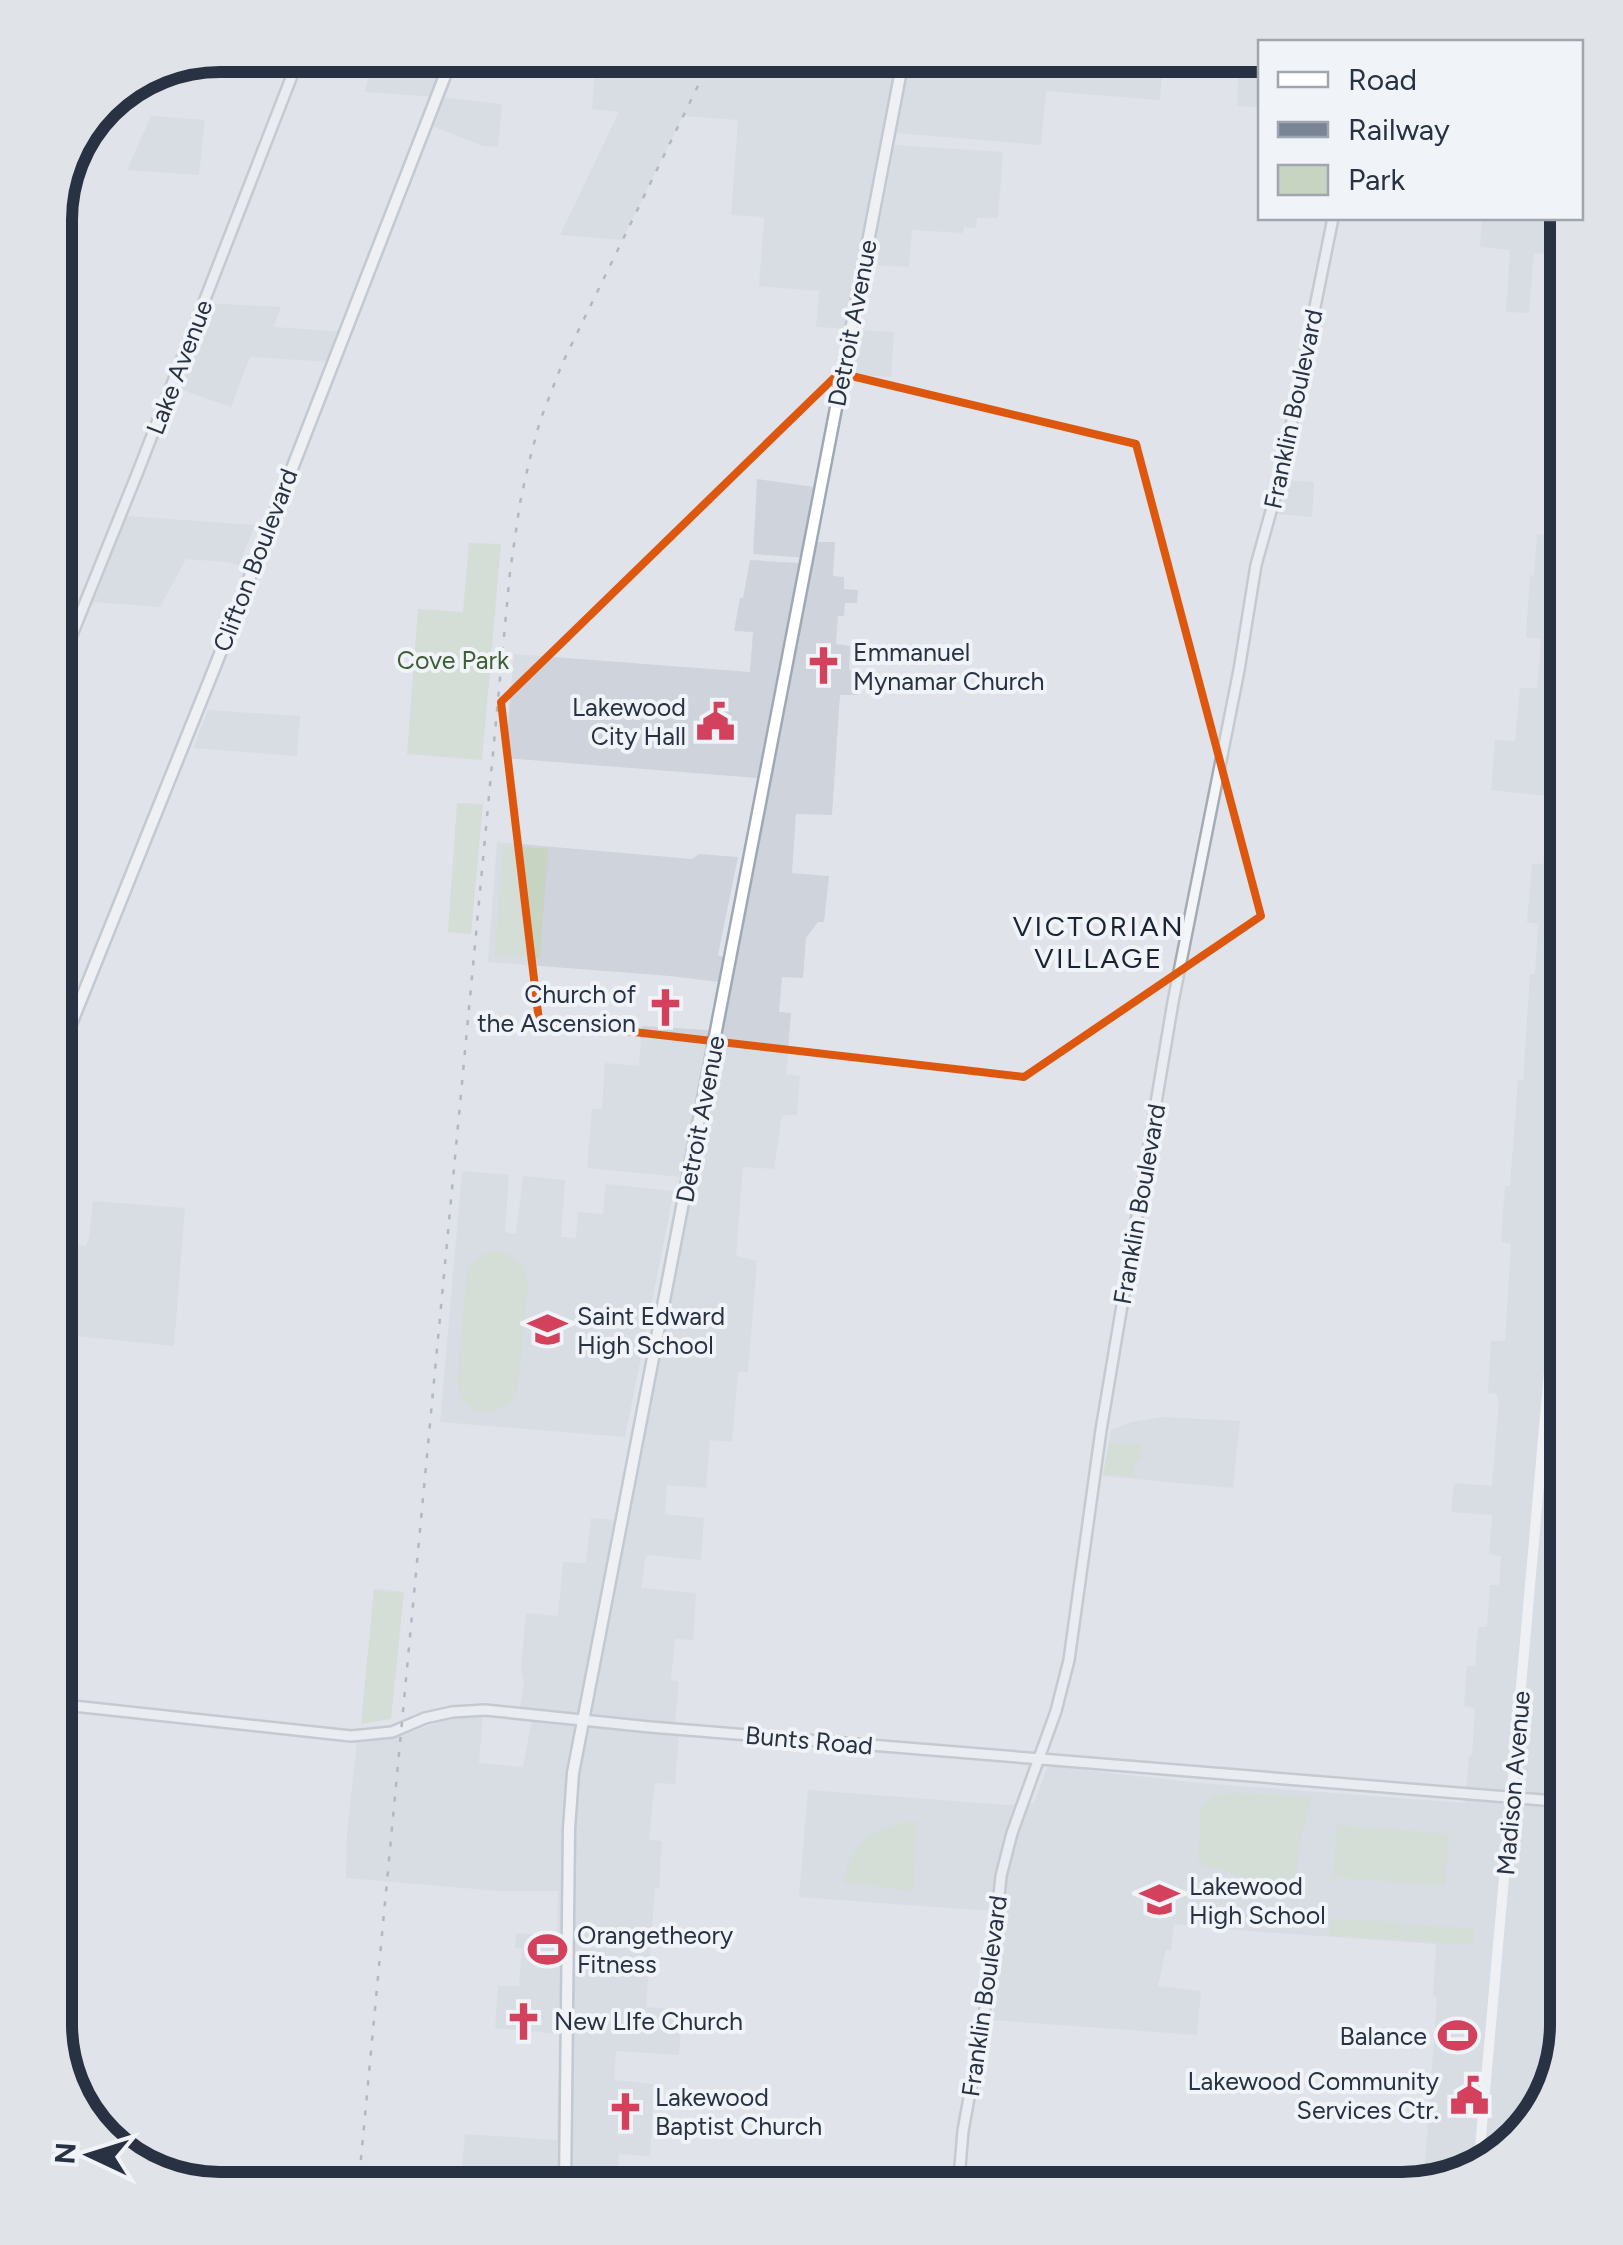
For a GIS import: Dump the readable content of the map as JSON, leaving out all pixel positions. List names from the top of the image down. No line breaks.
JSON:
{"streets":{"main road":["Detroit Avenue","Clifton Boulevard","Madison Avenue"],"street":["Lake Avenue","Franklin Boulevard","Bunts Road"]},"crossings":[["Detroit Avenue","Bunts Road"],["Franklin Boulevard","Bunts Road"],["Bunts Road","Madison Avenue"]],"districts":["VICTORIAN VILLAGE"],"parks":["Cove Park"],"places":{"church":["Emmanuel Mynamar Church","Church of the Ascension","New LIfe Church","Lakewood Baptist Church"],"public building":["Lakewood City Hall","Lakewood Community Services Ctr."],"school or university":["Saint Edward High School","Lakewood High School"],"sports":["Orangetheory Fitness","Balance"]},"legend":["Road","Railway","Park"],"north":"left"}
